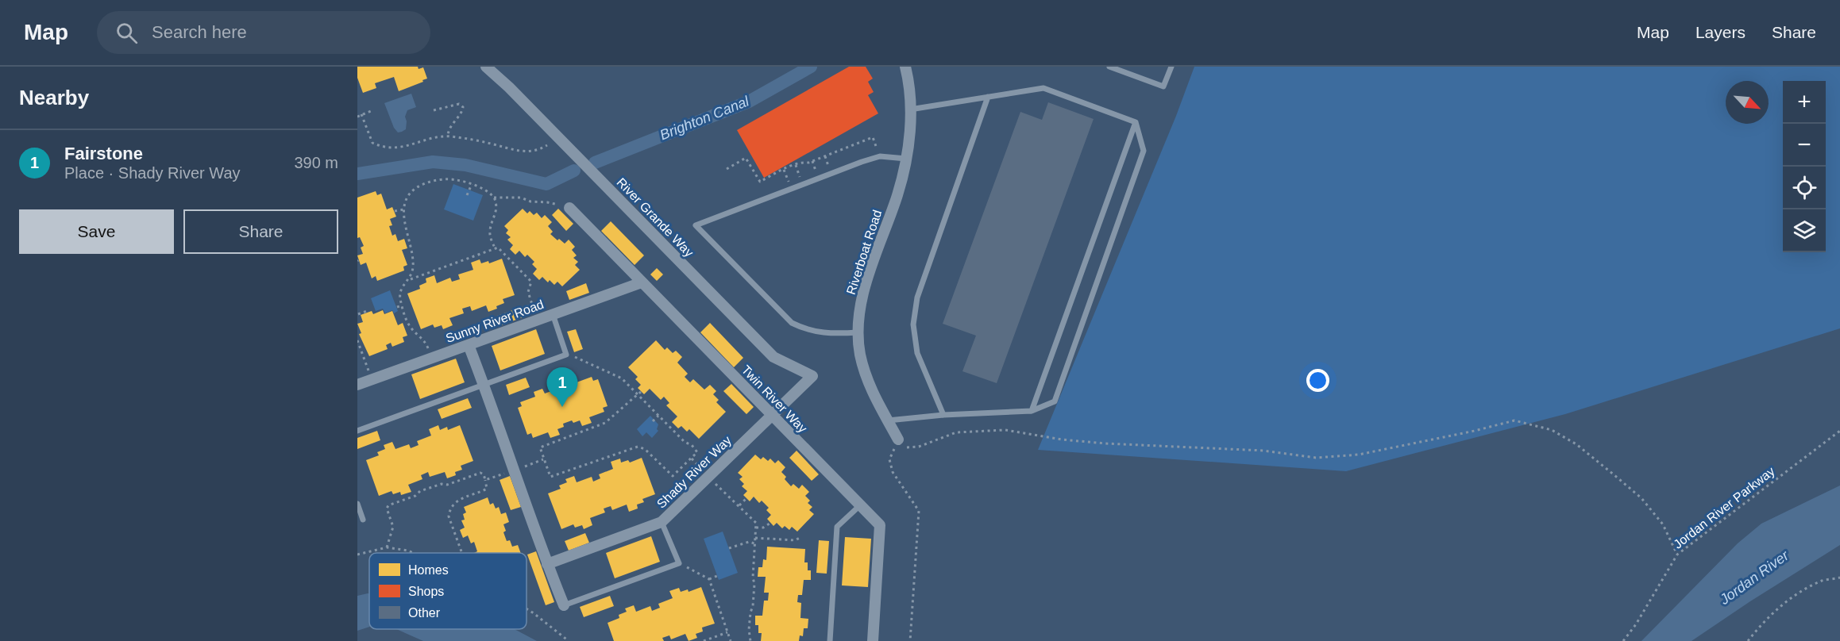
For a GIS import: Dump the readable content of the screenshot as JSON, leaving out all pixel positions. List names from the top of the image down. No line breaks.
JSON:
{"streets":{"street":["River Grande Way","Riverboat Road","Sunny River Road","Twin River Way","Shady River Way"],"path":["Jordan River Parkway"]},"crossings":[["River Grande Way","Shady River Way"],["Sunny River Road","Twin River Way"],["Twin River Way","Shady River Way"]],"water":["Brighton Canal","Jordan River"],"legend":["Homes","Shops","Other"],"north":"bottom right","page":{"header":"Map","search":"Search here","nav":["Map","Layers","Share"],"heading":"Nearby","map_buttons":["+","−"],"list":[{"mark":"1","name":"Fairstone","note":"Place · Shady River Way","value":"390 m"}],"buttons":["Save","Share"],"pins":"1"}}
